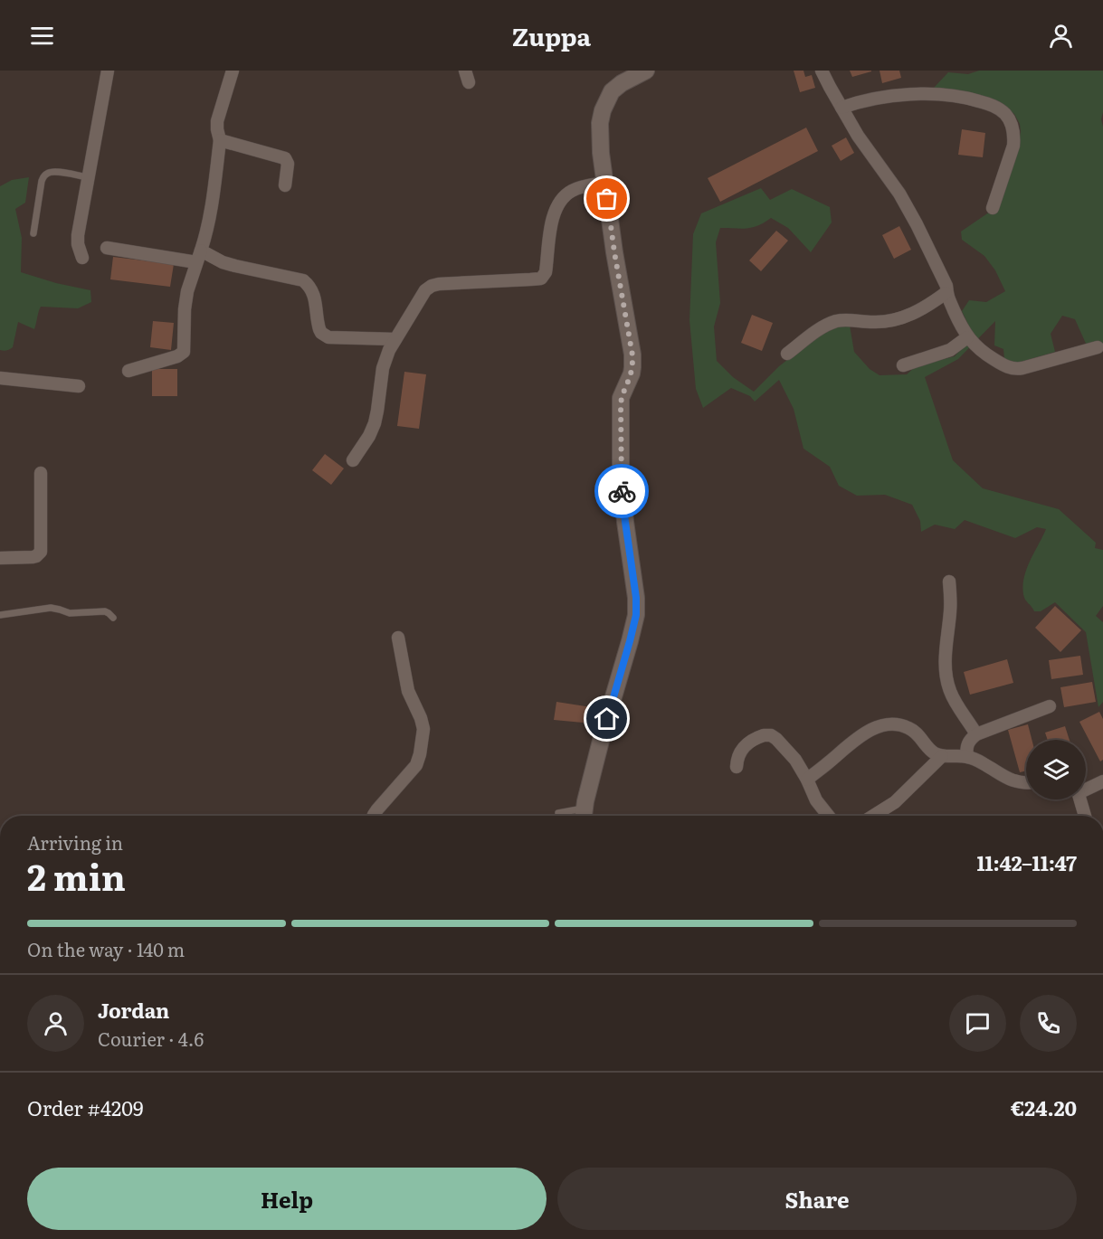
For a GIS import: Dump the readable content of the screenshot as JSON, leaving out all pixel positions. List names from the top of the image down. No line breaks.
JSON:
{"page":{"header":"Zuppa","heading":["2 min","Arriving in","11:42–11:47"],"panel":["Jordan","Courier · 4.6","Order #4209","€24.20"],"bar":"On the way · 140 m","buttons":["Help","Share"]}}
